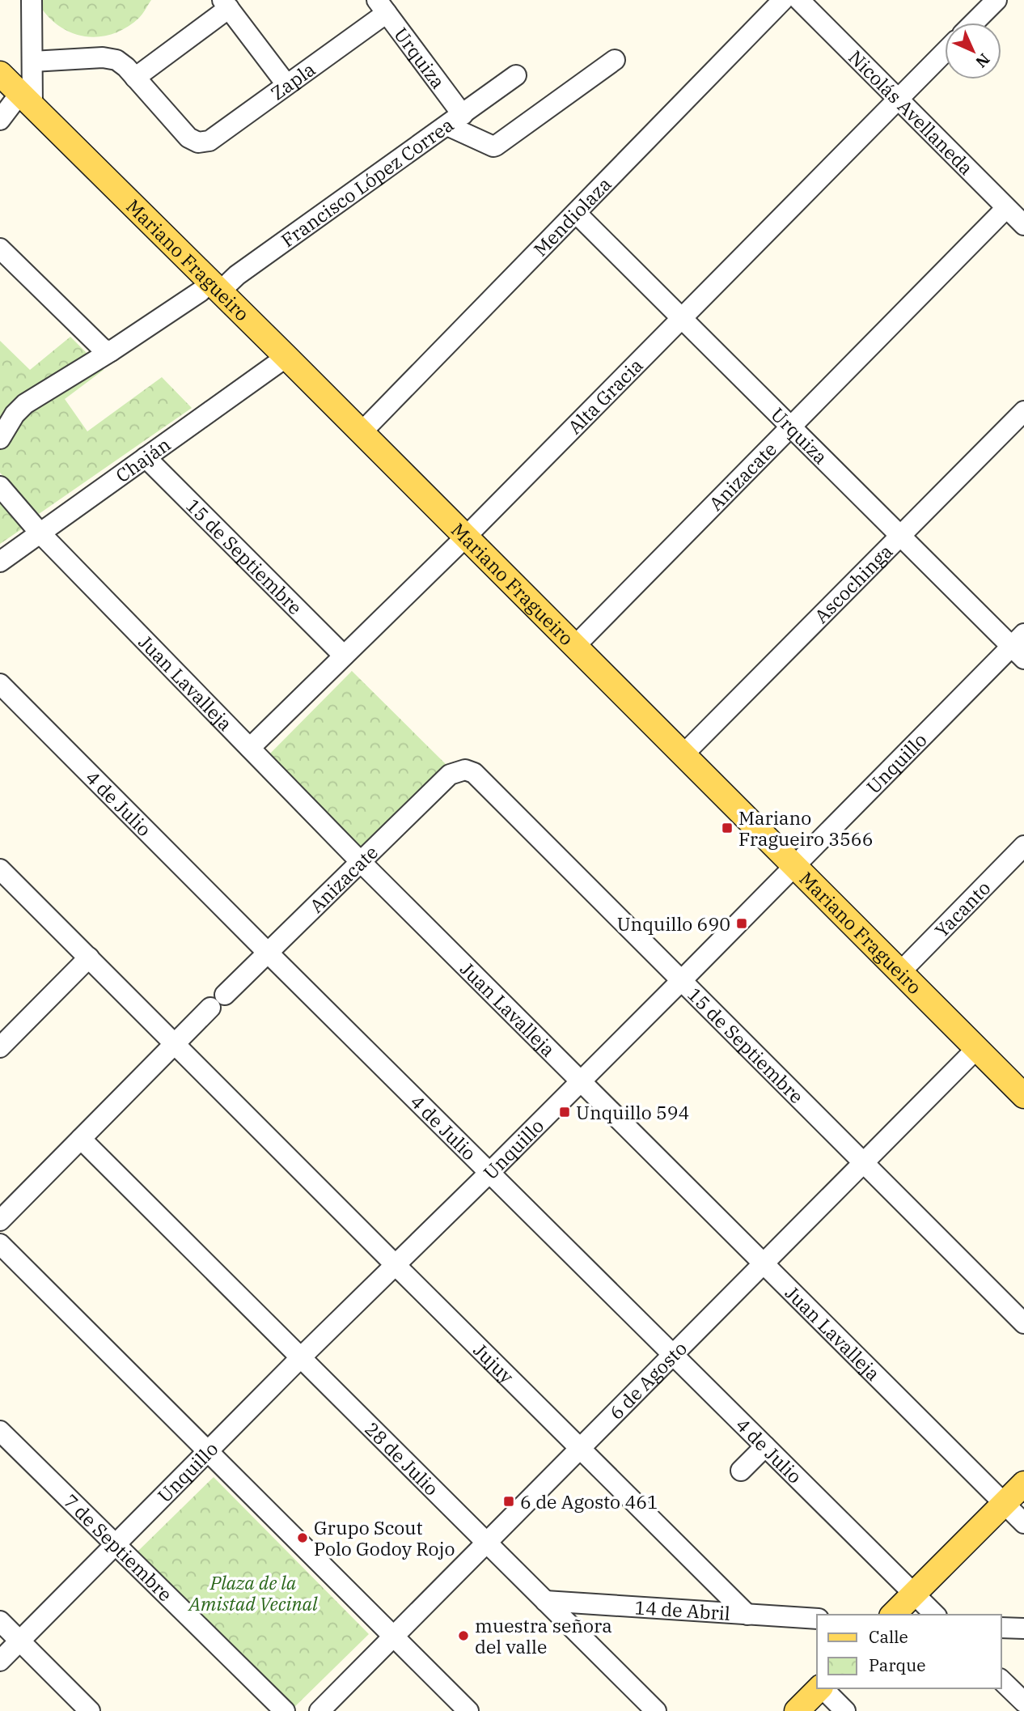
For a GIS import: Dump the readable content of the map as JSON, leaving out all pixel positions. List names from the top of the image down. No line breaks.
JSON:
{"streets":{"main road":["Mariano Fragueiro"],"street":["Urquiza","Zapla","Nicolás Avellaneda","Francisco López Correa","Mendiolaza","Alta Gracia","Chaján","Anizacate","15 de Septiembre","Ascochinga","Juan Lavalleja","Unquillo","4 de Julio","Yacanto","Jujuy","6 de Agosto","28 de Julio","7 de Septiembre","14 de Abril"]},"crossings":[["Urquiza","Zapla"],["Urquiza","Francisco López Correa"],["Urquiza","Mendiolaza"],["Urquiza","Alta Gracia"],["Urquiza","Anizacate"],["Urquiza","Ascochinga"],["Urquiza","Unquillo"],["Nicolás Avellaneda","Alta Gracia"],["Nicolás Avellaneda","Anizacate"],["Francisco López Correa","Mariano Fragueiro"],["Mendiolaza","Mariano Fragueiro"],["Mariano Fragueiro","Alta Gracia"],["Mariano Fragueiro","Chaján"],["Mariano Fragueiro","Anizacate"],["Mariano Fragueiro","Ascochinga"],["Mariano Fragueiro","Unquillo"],["Mariano Fragueiro","Yacanto"],["Mariano Fragueiro","6 de Agosto"],["Alta Gracia","15 de Septiembre"],["Alta Gracia","Juan Lavalleja"],["Chaján","15 de Septiembre"],["Chaján","Juan Lavalleja"],["Anizacate","15 de Septiembre"],["Anizacate","Juan Lavalleja"],["Anizacate","4 de Julio"],["Anizacate","Jujuy"],["Anizacate","28 de Julio"],["15 de Septiembre","Unquillo"],["15 de Septiembre","6 de Agosto"],["Juan Lavalleja","Unquillo"],["Juan Lavalleja","6 de Agosto"],["Unquillo","4 de Julio"],["Unquillo","Jujuy"],["Unquillo","28 de Julio"],["Unquillo","7 de Septiembre"],["4 de Julio","6 de Agosto"],["Jujuy","6 de Agosto"],["Jujuy","14 de Abril"],["6 de Agosto","28 de Julio"],["28 de Julio","14 de Abril"]],"parks":["Plaza de la Amistad Vecinal"],"places":{"transit":["Mariano Fragueiro 3566","Unquillo 690","Unquillo 594","6 de Agosto 461"],"other":["Grupo Scout Polo Godoy Rojo","muestra señora del valle"]},"legend":["Calle","Parque"],"north":"bottom right"}
